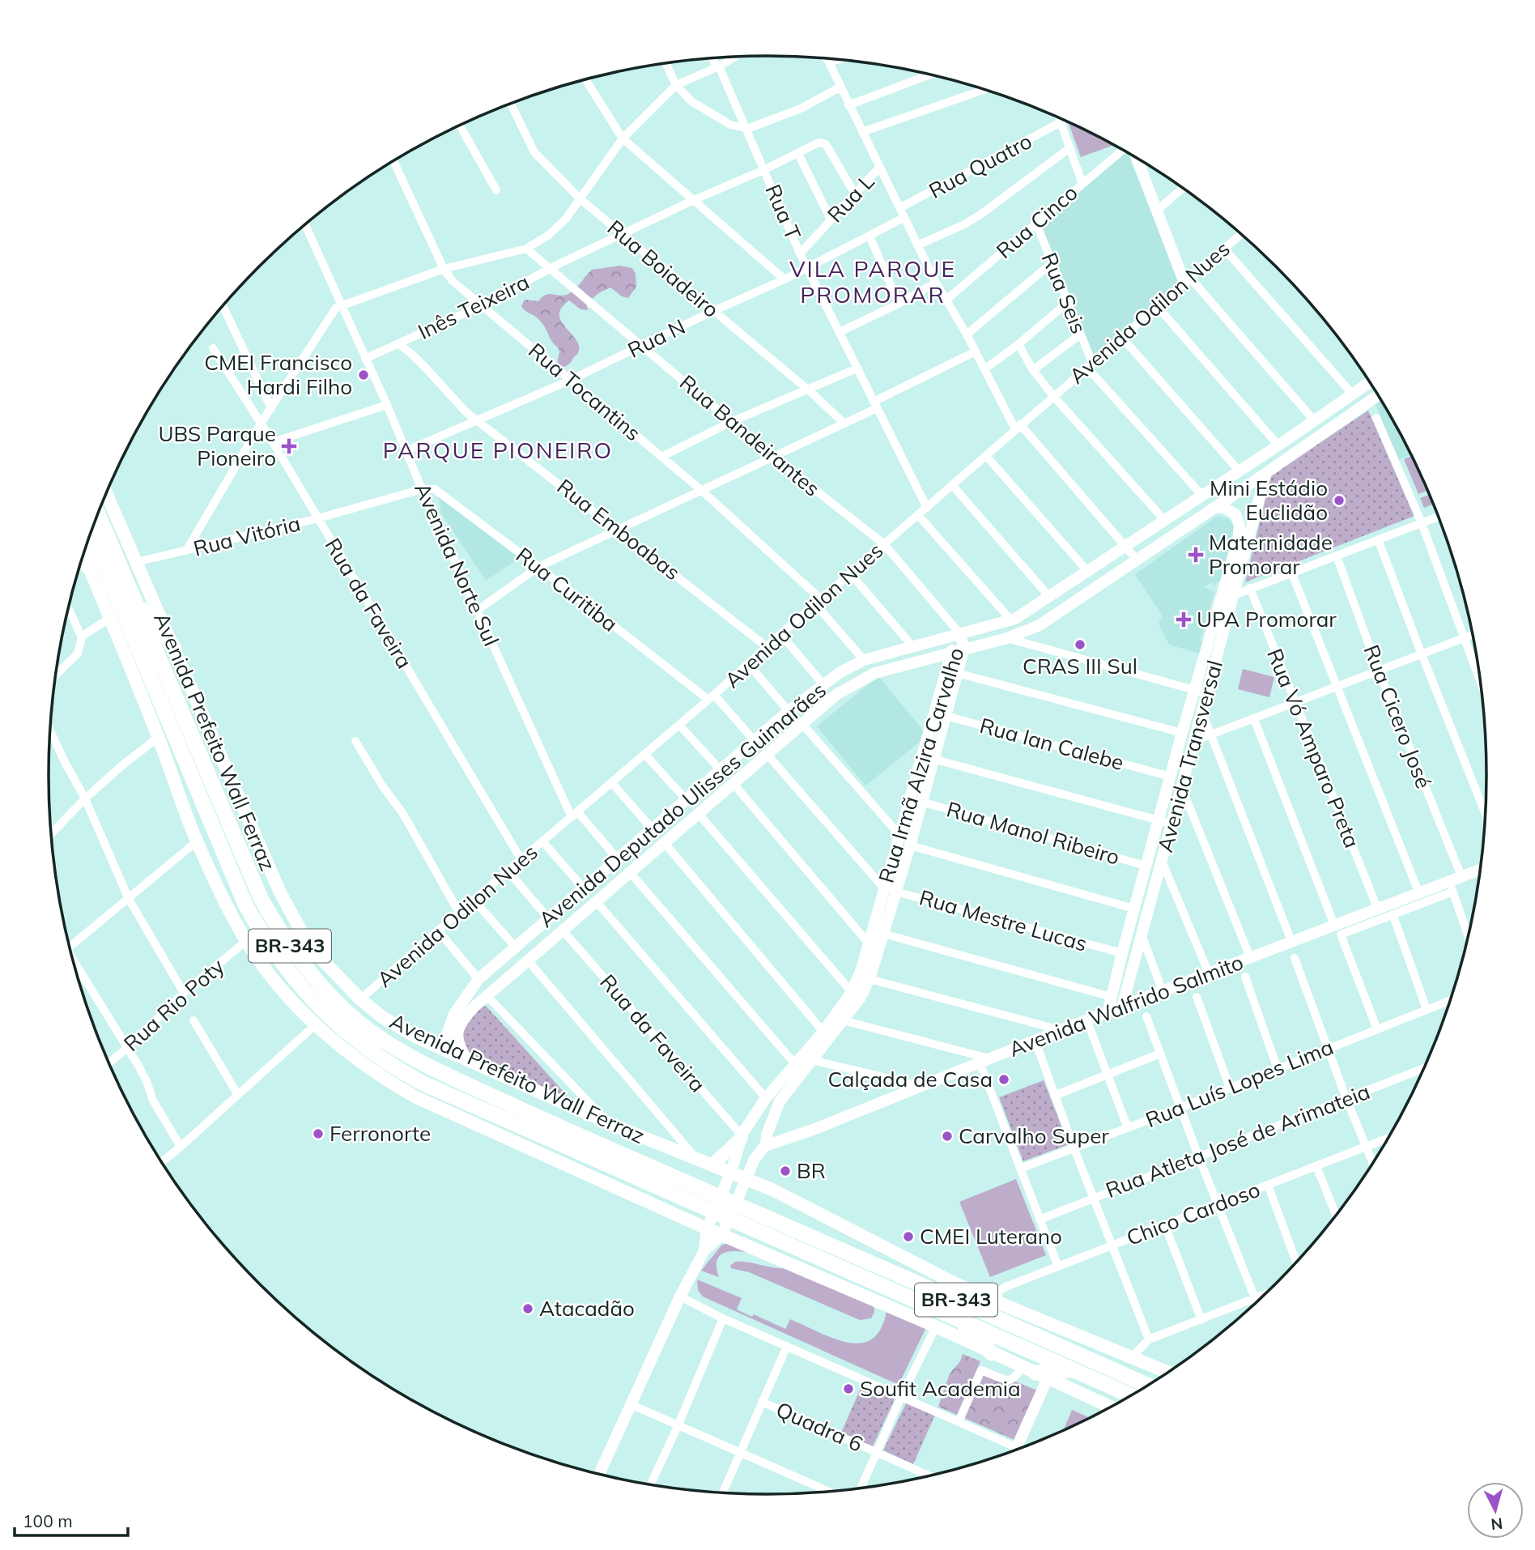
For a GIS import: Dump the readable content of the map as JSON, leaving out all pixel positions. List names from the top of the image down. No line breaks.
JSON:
{"streets":{"highway":["Avenida Prefeito Wall Ferraz","BR-343"],"street":["Rua Quatro","Rua L","Rua T","Rua Cinco","Rua Boiadeiro","Rua Seis","Inês Teixeira","Avenida Odilon Nues","Rua N","Rua Tocantins","Rua Bandeirantes","Rua Emboabas","Rua Vitória","Avenida Norte Sul","Rua Curitiba","Rua da Faveira","Rua Cicero José","Rua Ian Calebe","Rua Vó Amparo Preta","Avenida Transversal","Rua Irmã Alzira Carvalho","Avenida Deputado Ulisses Guimarães","Rua Manol Ribeiro","Rua Mestre Lucas","Rua Rio Poty","Avenida Walfrido Salmito","Rua Luís Lopes Lima","Rua Atleta José de Arimateia","Chico Cardoso","Quadra 6"]},"crossings":[["Rua L","Rua T"],["Rua L","Inês Teixeira"],["Rua T","Inês Teixeira"],["Rua T","Avenida Odilon Nues"],["Rua T","Rua N"],["Rua Cinco","Rua Seis"],["Rua Boiadeiro","Inês Teixeira"],["Rua Boiadeiro","Rua N"],["Rua Seis","Avenida Odilon Nues"],["Rua Seis","Avenida Deputado Ulisses Guimarães"],["Inês Teixeira","Rua Tocantins"],["Inês Teixeira","Rua Bandeirantes"],["Inês Teixeira","Rua Emboabas"],["Inês Teixeira","Avenida Norte Sul"],["Avenida Odilon Nues","Rua Tocantins"],["Avenida Odilon Nues","Rua Bandeirantes"],["Avenida Odilon Nues","Rua Emboabas"],["Avenida Odilon Nues","Avenida Norte Sul"],["Avenida Odilon Nues","Rua Curitiba"],["Avenida Odilon Nues","Rua da Faveira"],["Avenida Odilon Nues","Avenida Prefeito Wall Ferraz"],["Rua N","Rua Tocantins"],["Rua N","Rua Bandeirantes"],["Rua N","Rua Emboabas"],["Rua N","Avenida Norte Sul"],["Rua Tocantins","Avenida Deputado Ulisses Guimarães"],["Rua Bandeirantes","Rua Irmã Alzira Carvalho"],["Rua Bandeirantes","Avenida Deputado Ulisses Guimarães"],["Rua Vitória","Avenida Norte Sul"],["Rua Vitória","Rua Curitiba"],["Rua Vitória","Rua da Faveira"],["Rua Vitória","Avenida Prefeito Wall Ferraz"],["Avenida Norte Sul","Rua Curitiba"],["Avenida Norte Sul","Avenida Deputado Ulisses Guimarães"],["Rua Curitiba","Avenida Deputado Ulisses Guimarães"],["Rua da Faveira","Rua Irmã Alzira Carvalho"],["Rua da Faveira","Avenida Deputado Ulisses Guimarães"],["Rua Cicero José","Avenida Walfrido Salmito"],["Avenida Prefeito Wall Ferraz","Rua Irmã Alzira Carvalho"],["Avenida Prefeito Wall Ferraz","Avenida Deputado Ulisses Guimarães"],["Avenida Prefeito Wall Ferraz","Chico Cardoso"],["Rua Ian Calebe","Avenida Transversal"],["Rua Ian Calebe","Rua Irmã Alzira Carvalho"],["Rua Vó Amparo Preta","Avenida Walfrido Salmito"],["Avenida Transversal","Avenida Deputado Ulisses Guimarães"],["Avenida Transversal","Rua Manol Ribeiro"],["Avenida Transversal","Rua Mestre Lucas"],["Avenida Transversal","Avenida Walfrido Salmito"],["Rua Irmã Alzira Carvalho","Avenida Deputado Ulisses Guimarães"],["Rua Irmã Alzira Carvalho","Rua Manol Ribeiro"],["Rua Irmã Alzira Carvalho","Rua Mestre Lucas"],["Rua Irmã Alzira Carvalho","Avenida Walfrido Salmito"]],"districts":["VILA PARQUE PROMORAR","PARQUE PIONEIRO"],"places":{"other":["CMEI Francisco Hardi Filho","Mini Estádio Euclidão","CRAS III Sul","Calçada de Casa","Ferronorte","Carvalho Super","BR","CMEI Luterano","Atacadão","Soufit Academia"],"health":["UBS Parque Pioneiro","Maternidade Promorar","UPA Promorar"]},"scale_bar":"100 m","north":"bottom"}
